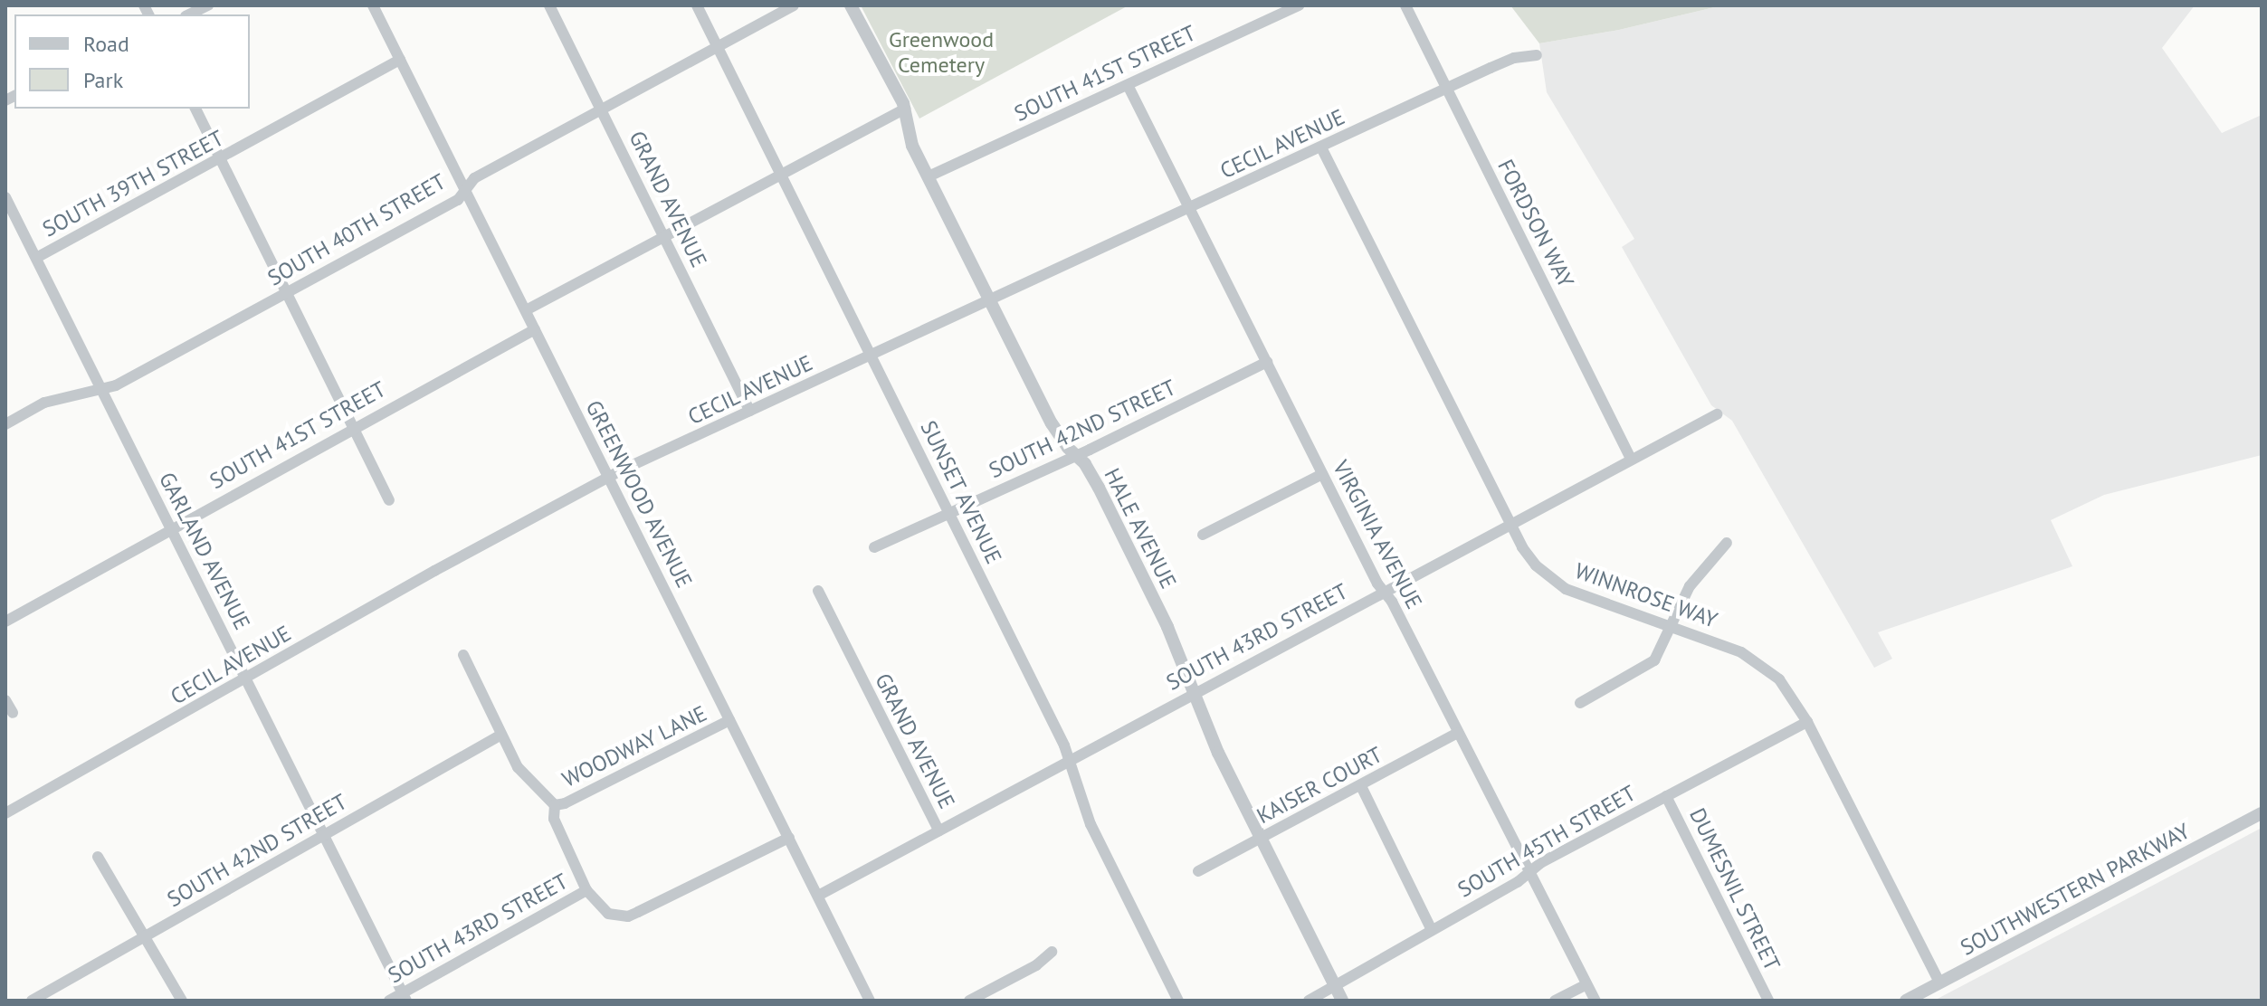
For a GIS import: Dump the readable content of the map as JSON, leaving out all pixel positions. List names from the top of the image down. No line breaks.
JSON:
{"streets":{"street":["SOUTH 41ST STREET","CECIL AVENUE","SOUTH 39TH STREET","GRAND AVENUE","FORDSON WAY","SOUTH 40TH STREET","SOUTH 42ND STREET","SUNSET AVENUE","GREENWOOD AVENUE","HALE AVENUE","VIRGINIA AVENUE","GARLAND AVENUE","WINNROSE WAY","SOUTH 43RD STREET","WOODWAY LANE","KAISER COURT","SOUTH 45TH STREET","DUMESNIL STREET","SOUTHWESTERN PARKWAY"]},"crossings":[["SOUTH 41ST STREET","GREENWOOD AVENUE"],["SOUTH 41ST STREET","HALE AVENUE"],["SOUTH 41ST STREET","VIRGINIA AVENUE"],["SOUTH 41ST STREET","GARLAND AVENUE"],["CECIL AVENUE","GRAND AVENUE"],["CECIL AVENUE","FORDSON WAY"],["CECIL AVENUE","SUNSET AVENUE"],["CECIL AVENUE","GREENWOOD AVENUE"],["CECIL AVENUE","HALE AVENUE"],["CECIL AVENUE","VIRGINIA AVENUE"],["CECIL AVENUE","GARLAND AVENUE"],["CECIL AVENUE","WINNROSE WAY"],["SOUTH 39TH STREET","GREENWOOD AVENUE"],["SOUTH 39TH STREET","GARLAND AVENUE"],["GRAND AVENUE","SOUTH 40TH STREET"],["GRAND AVENUE","SOUTH 43RD STREET"],["FORDSON WAY","SOUTH 43RD STREET"],["SOUTH 40TH STREET","SUNSET AVENUE"],["SOUTH 40TH STREET","GREENWOOD AVENUE"],["SOUTH 40TH STREET","GARLAND AVENUE"],["SOUTH 42ND STREET","SUNSET AVENUE"],["SOUTH 42ND STREET","HALE AVENUE"],["SOUTH 42ND STREET","VIRGINIA AVENUE"],["SOUTH 42ND STREET","GARLAND AVENUE"],["SUNSET AVENUE","SOUTH 43RD STREET"],["GREENWOOD AVENUE","SOUTH 43RD STREET"],["GREENWOOD AVENUE","WOODWAY LANE"],["HALE AVENUE","SOUTH 43RD STREET"],["HALE AVENUE","KAISER COURT"],["HALE AVENUE","SOUTH 45TH STREET"],["VIRGINIA AVENUE","SOUTH 43RD STREET"],["VIRGINIA AVENUE","KAISER COURT"],["VIRGINIA AVENUE","SOUTH 45TH STREET"],["GARLAND AVENUE","SOUTH 43RD STREET"],["WINNROSE WAY","SOUTH 43RD STREET"],["WINNROSE WAY","SOUTH 45TH STREET"],["WINNROSE WAY","SOUTHWESTERN PARKWAY"],["SOUTH 45TH STREET","DUMESNIL STREET"]],"parks":["Greenwood Cemetery"],"legend":["Road","Park"]}
